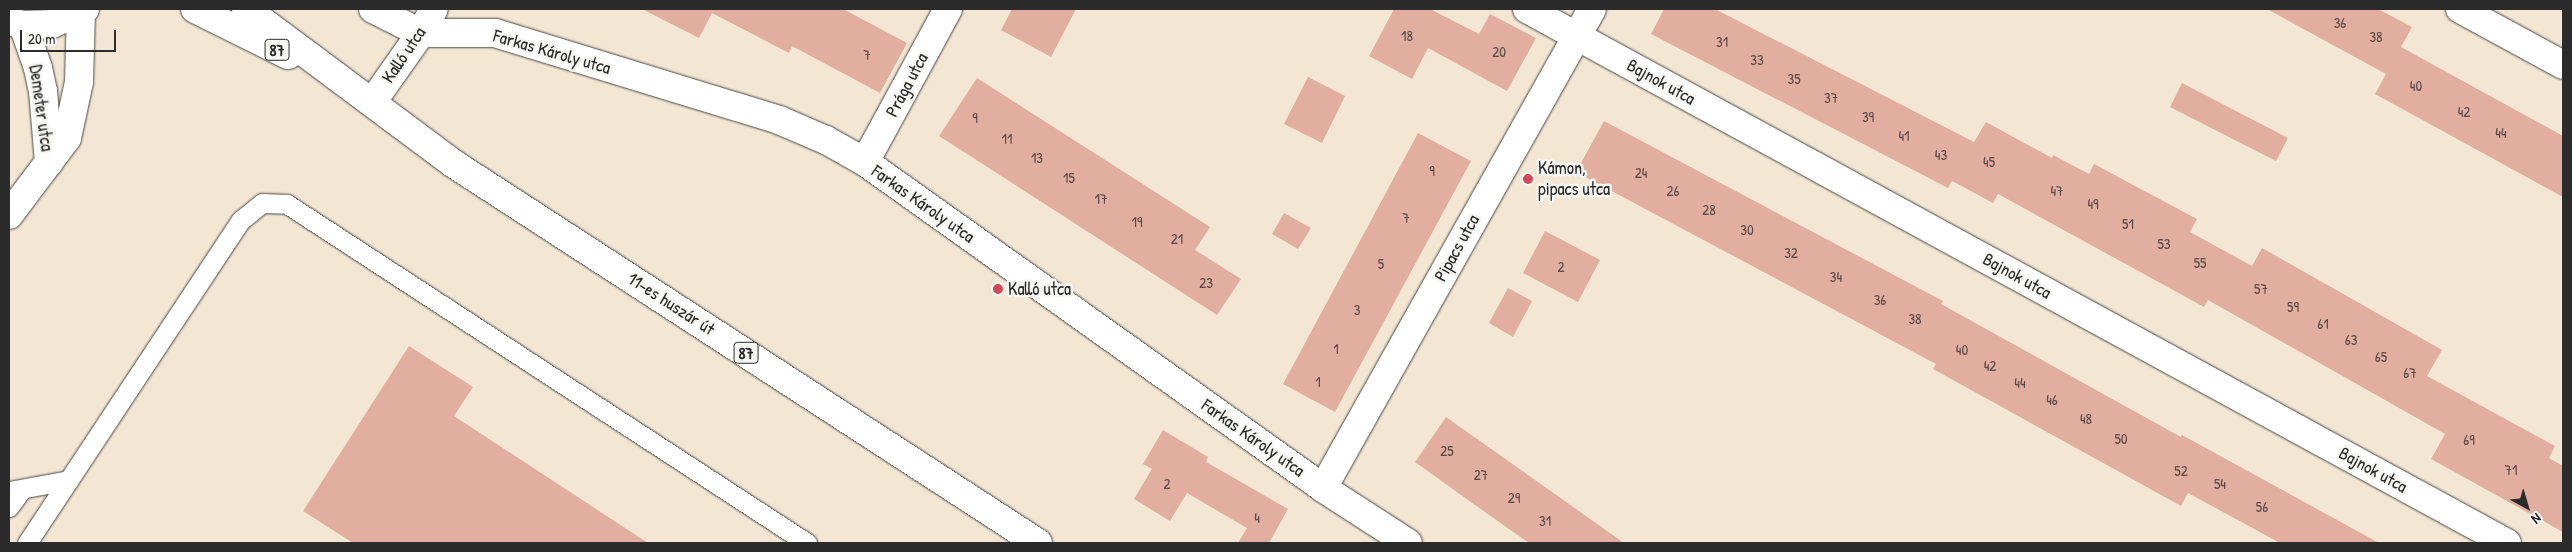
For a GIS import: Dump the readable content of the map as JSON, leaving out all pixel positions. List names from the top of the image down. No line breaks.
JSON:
{"streets":{"street":["87","Farkas Károly utca","Kalló utca","Bajnok utca","Prága utca","Demeter utca","Pipacs utca","11-es huszár út"]},"crossings":[["87","Kalló utca"],["87","11-es huszár út"],["Farkas Károly utca","Kalló utca"],["Farkas Károly utca","Prága utca"],["Farkas Károly utca","Pipacs utca"],["Kalló utca","11-es huszár út"],["Bajnok utca","Pipacs utca"]],"places":["Kámon, pipacs utca","Kalló utca"],"house_numbers":["36","18","38","31","20","7","33","35","40","37","42","39","9","44","41","11","43","13","45","9","24","15","26","47","17","49","28","7","19","51","30","21","53","32","55","5","2","34","23","57","36","59","3","38","61","63","1","40","65","42","67","1","44","46","48","50","69","25","71","52","27","2","54","29","56","4","31"],"scale_bar":"20 m","north":"bottom right"}
